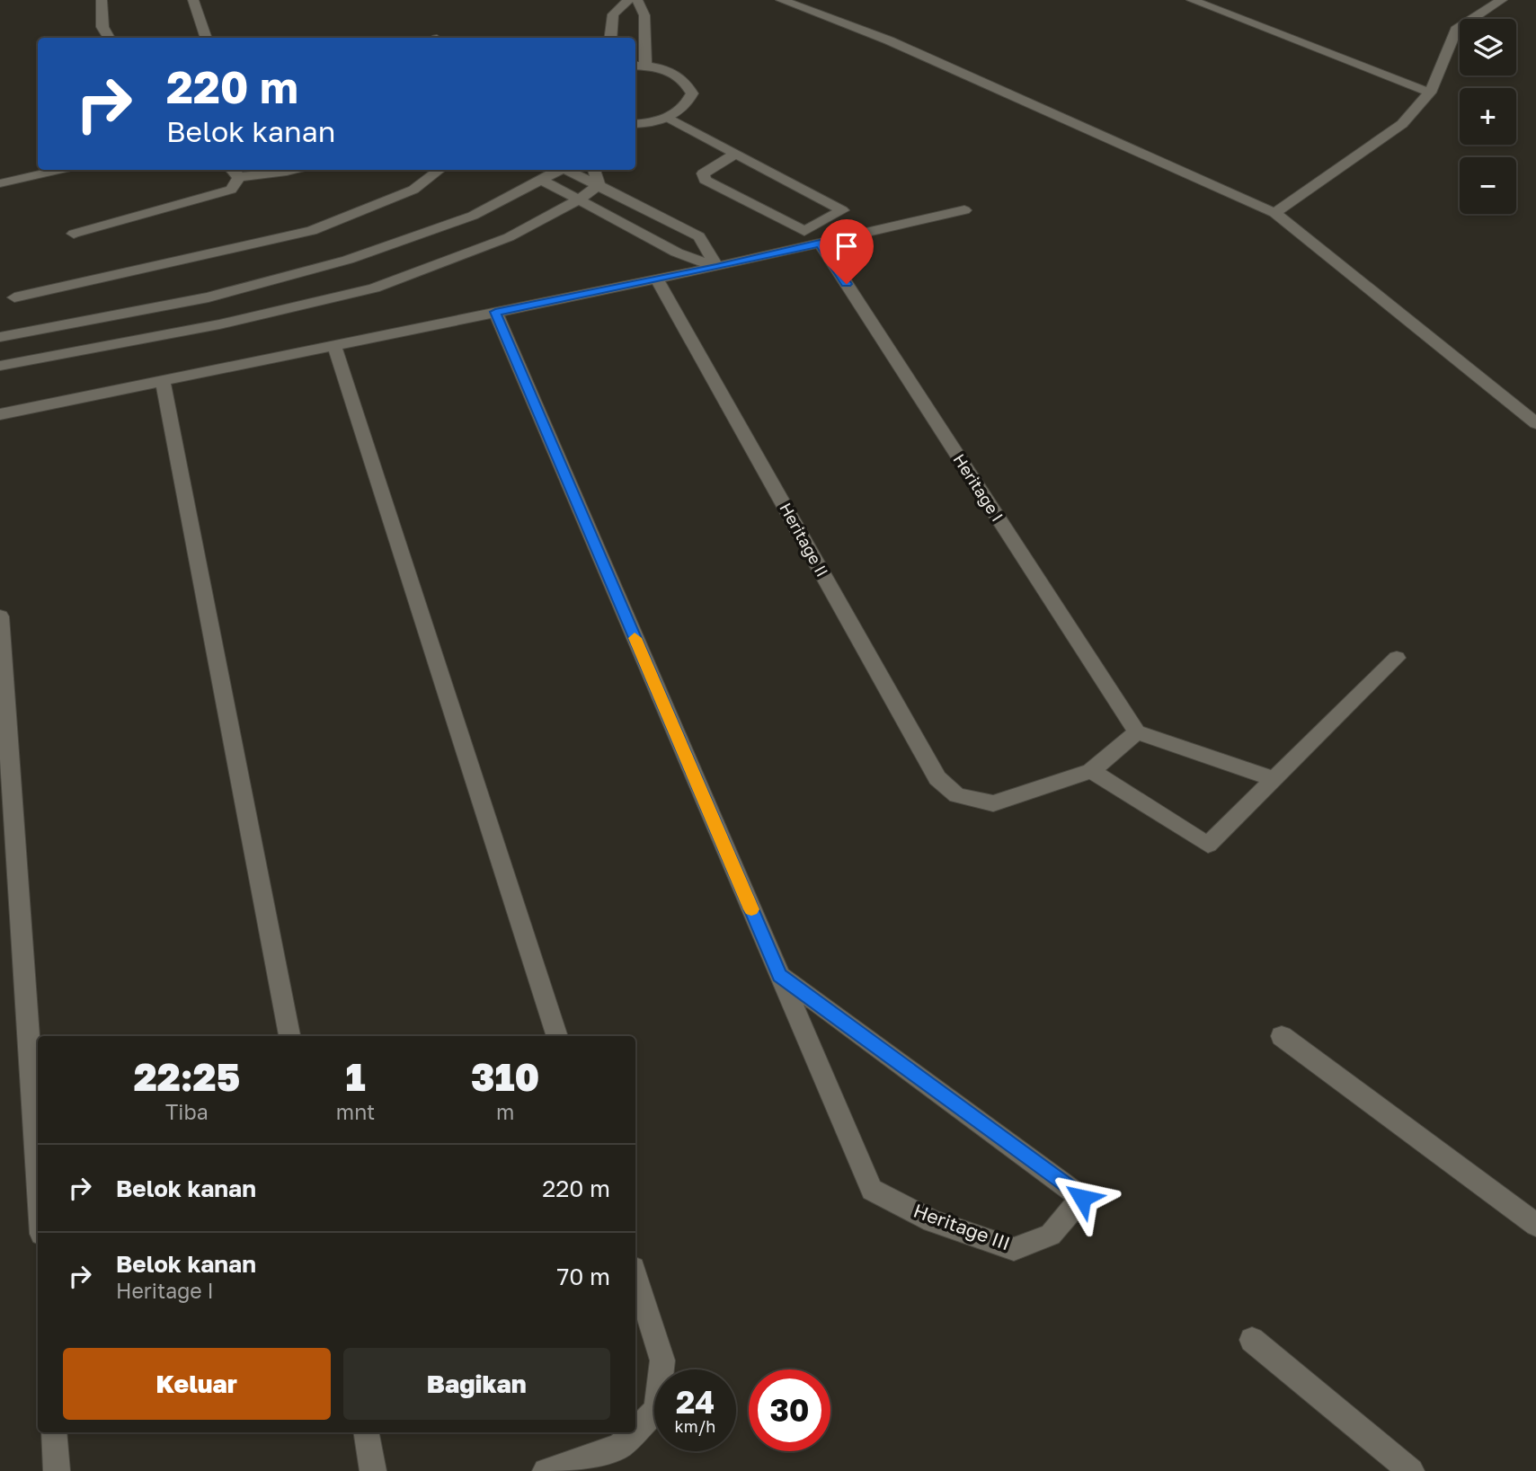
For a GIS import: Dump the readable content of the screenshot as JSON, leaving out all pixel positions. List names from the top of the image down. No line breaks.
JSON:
{"streets":{"street":["Heritage I","Heritage II","Heritage III"]},"page":{"map_buttons":["+","−"],"turn":["220 m","Belok kanan"],"eta":["22:25","Tiba","1","mnt","310","m"],"list":[{"name":"Belok kanan","value":"220 m"},{"name":"Belok kanan","note":"Heritage I","value":"70 m"}],"buttons":["Keluar","Bagikan"],"speed":"24 km/h","limit":"30"}}
